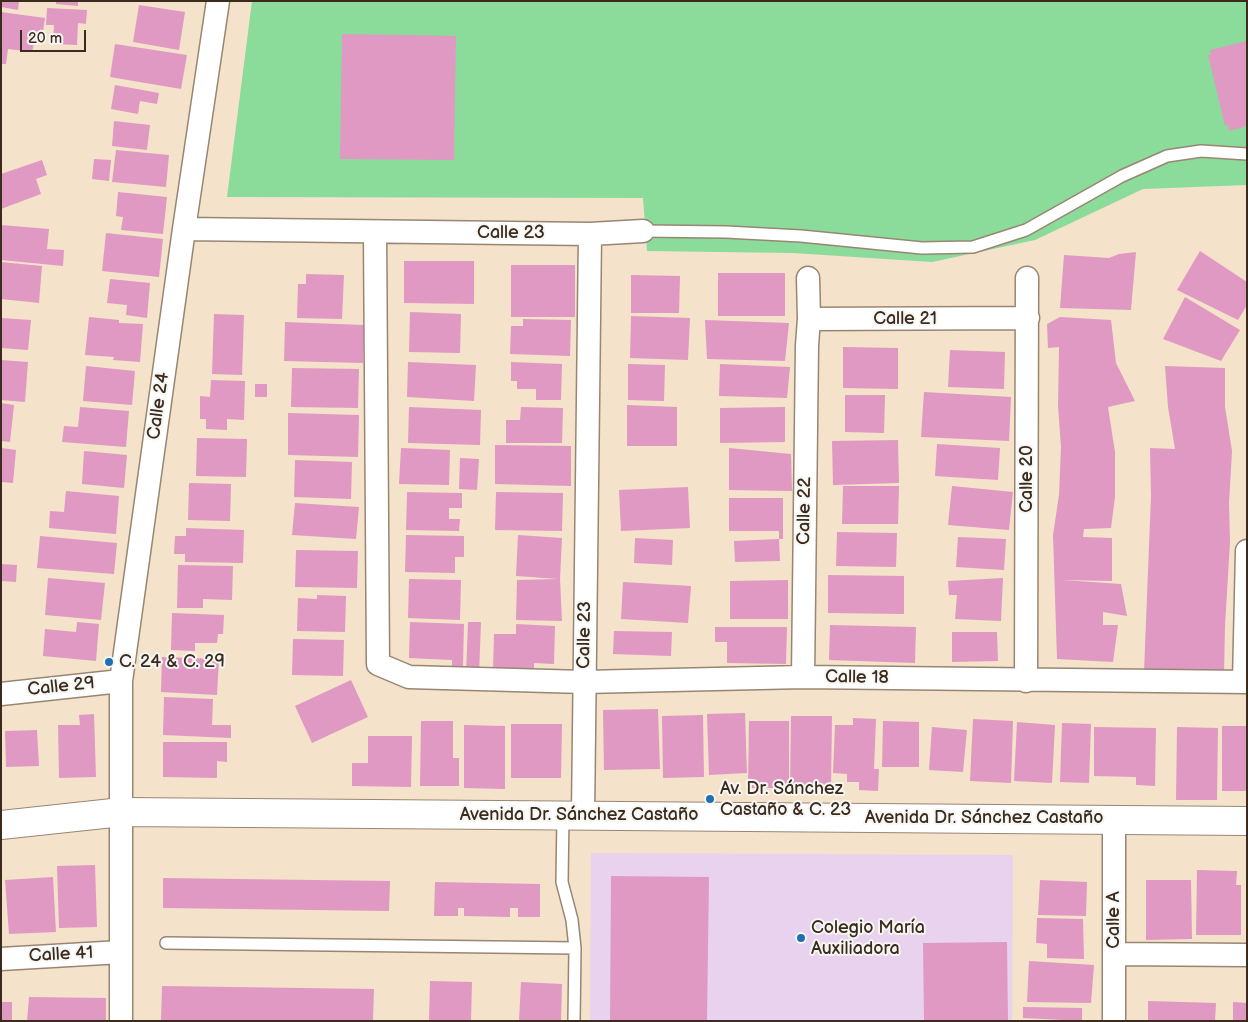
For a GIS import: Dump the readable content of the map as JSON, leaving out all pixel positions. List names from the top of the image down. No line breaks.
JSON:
{"streets":{"street":["Calle 23","Calle 21","Calle 24","Calle 20","Calle 22","Calle 18","Calle 29","Avenida Dr. Sánchez Castaño","Calle A","Calle 41"]},"crossings":[["Calle 23","Calle 24"],["Calle 23","Calle 18"],["Calle 23","Avenida Dr. Sánchez Castaño"],["Calle 21","Calle 20"],["Calle 21","Calle 22"],["Calle 24","Calle 29"],["Calle 24","Avenida Dr. Sánchez Castaño"],["Calle 24","Calle 41"],["Calle 20","Calle 18"],["Calle 22","Calle 18"],["Avenida Dr. Sánchez Castaño","Calle A"]],"places":["C. 24 & C. 29","Av. Dr. Sánchez Castaño & C. 23","Colegio María Auxiliadora"],"scale_bar":"20 m"}
